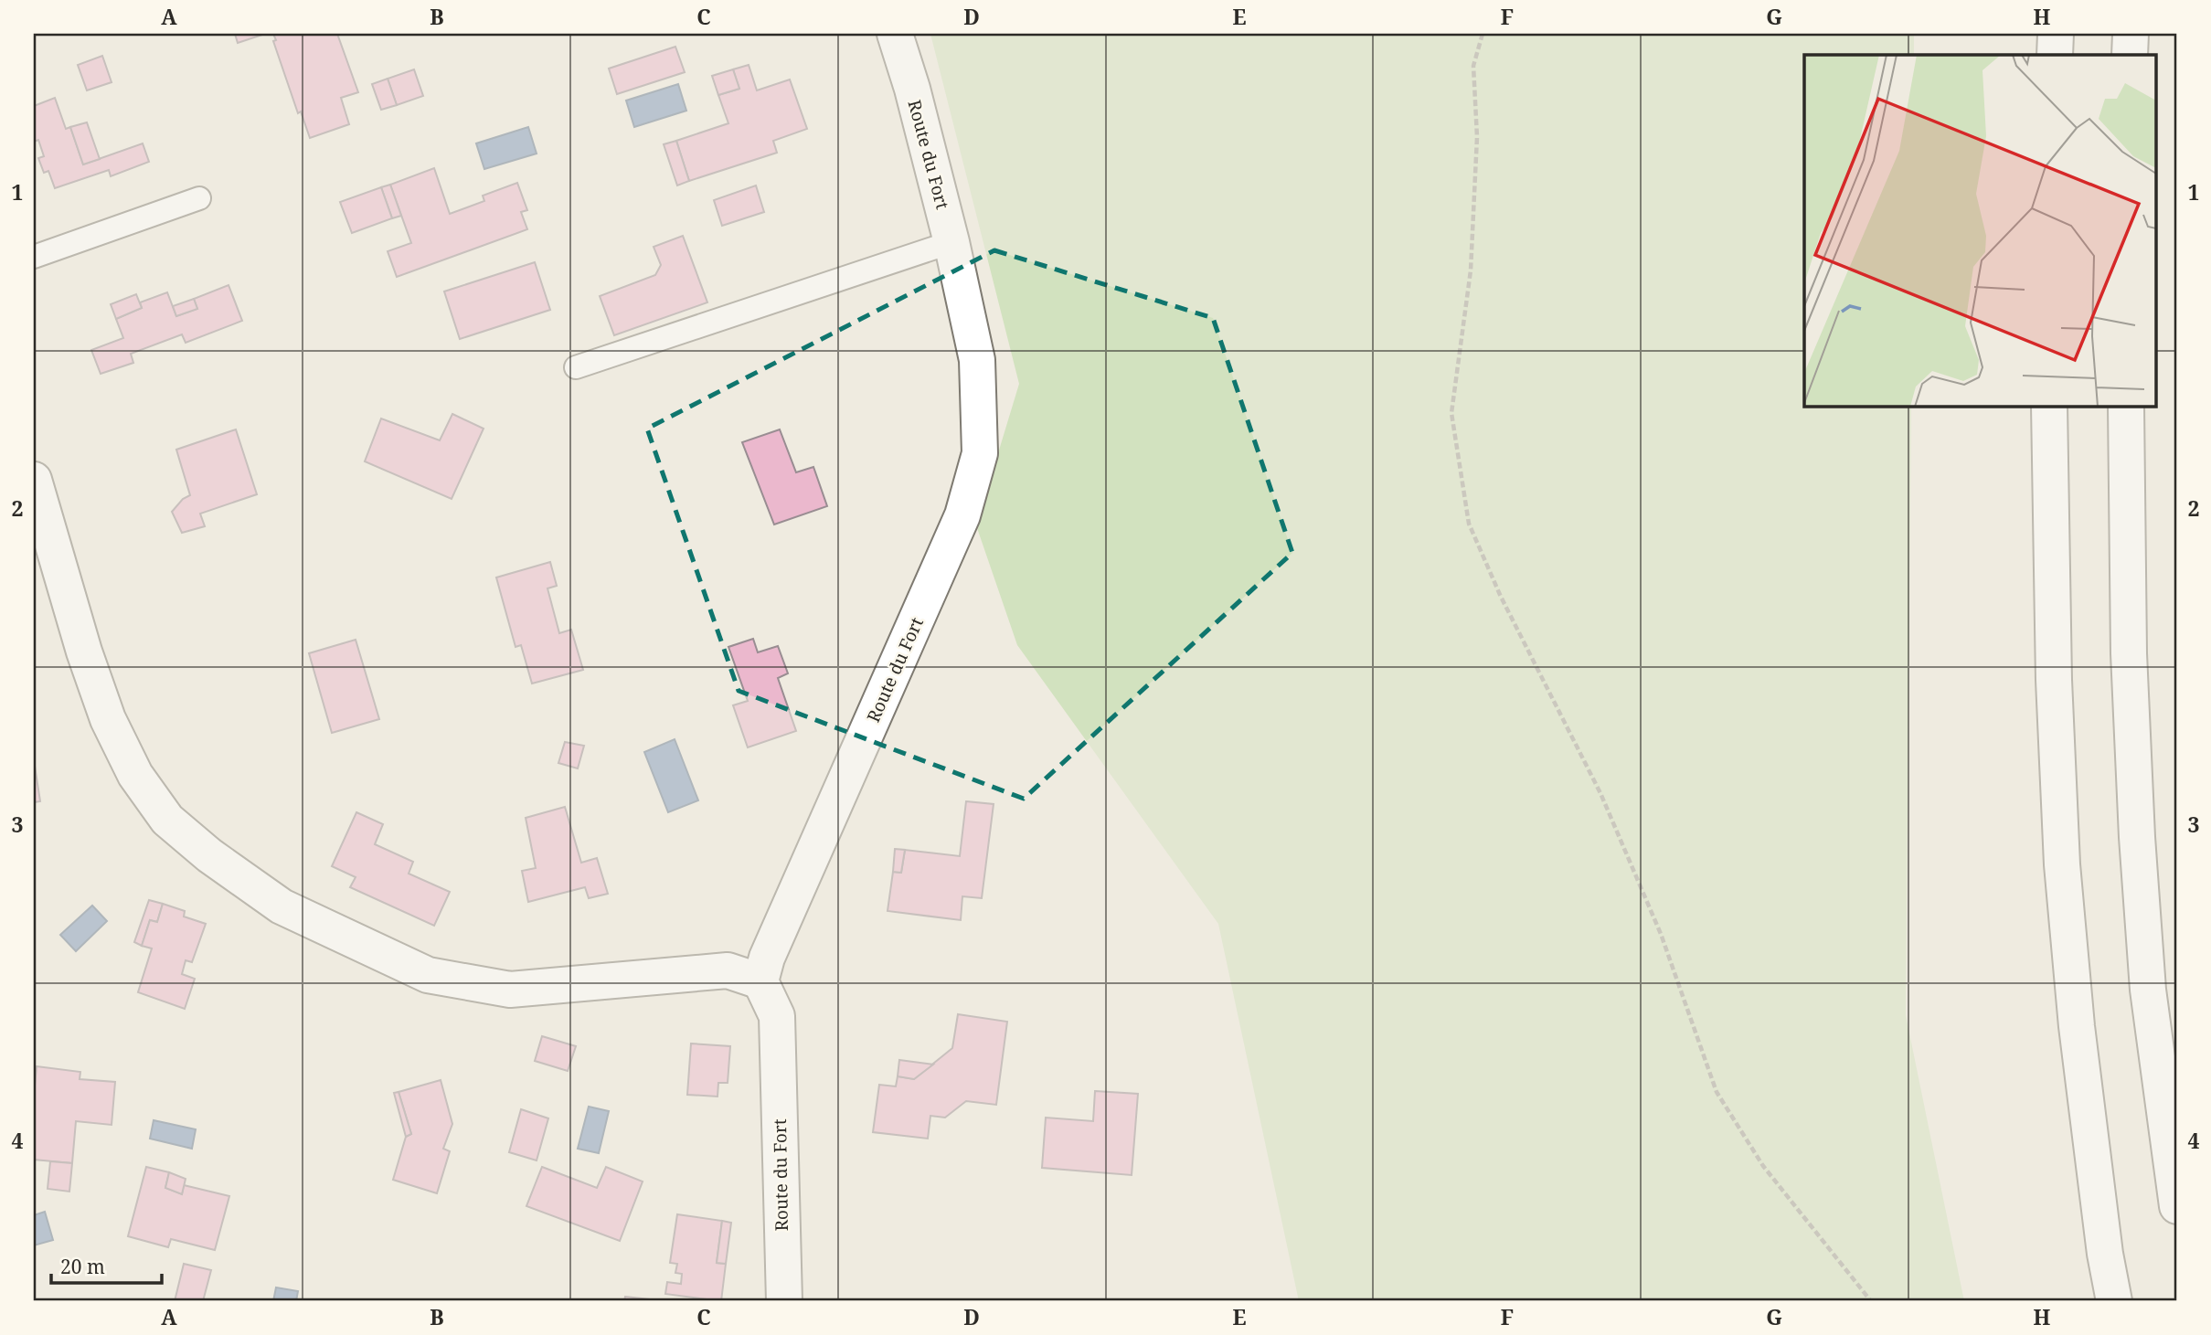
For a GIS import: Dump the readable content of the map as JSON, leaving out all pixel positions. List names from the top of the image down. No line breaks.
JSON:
{"streets":{"main road":["Route du Fort"]},"scale_bar":"20 m","grid":{"columns":["A","B","C","D","E","F","G","H"],"rows":["1","2","3","4"]}}
